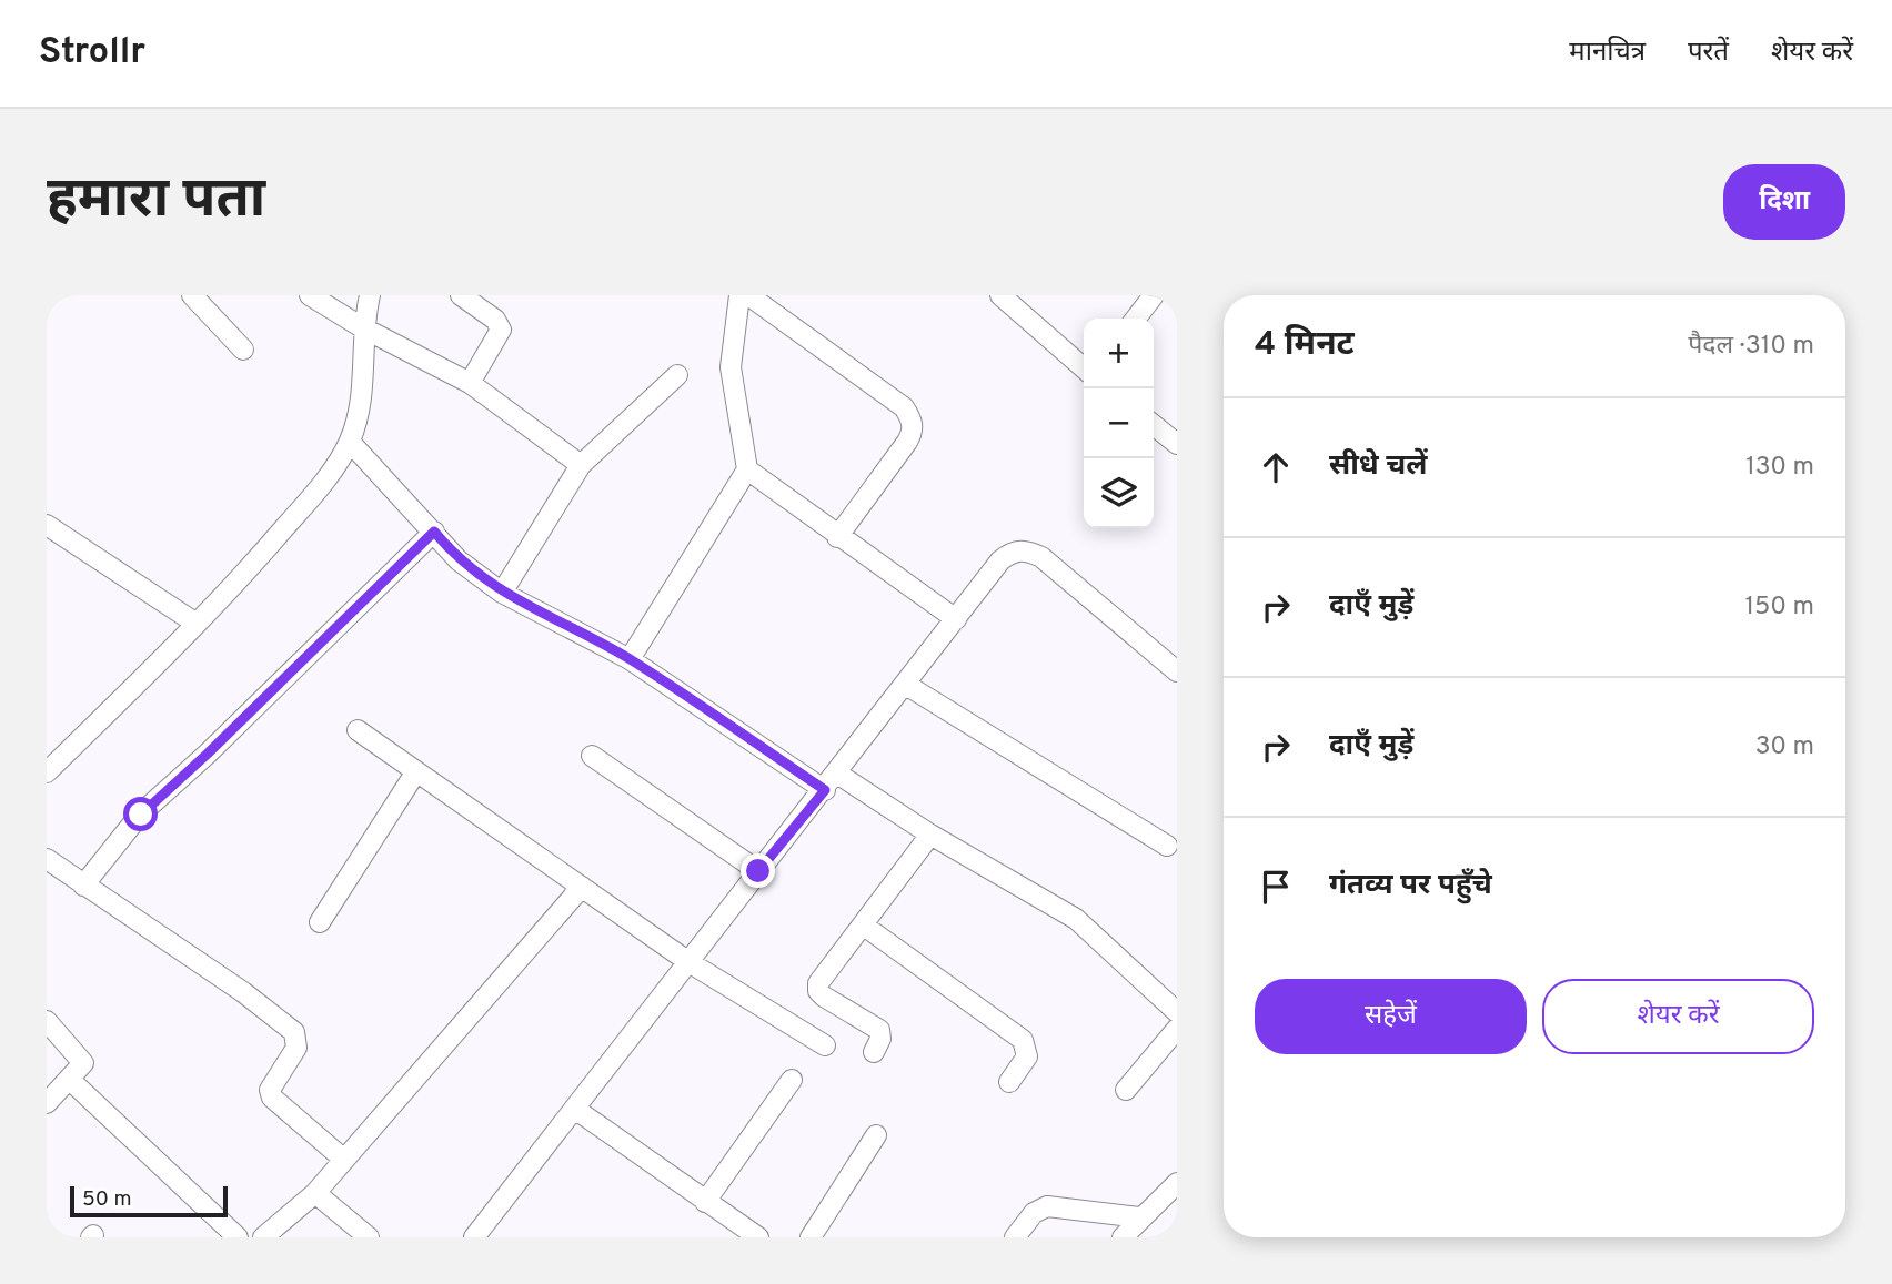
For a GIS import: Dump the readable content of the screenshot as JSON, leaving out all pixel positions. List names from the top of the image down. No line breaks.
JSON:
{"scale_bar":"50 m","page":{"header":"Strollr","nav":["मानचित्र","परतें","शेयर करें"],"buttons":["दिशा",["सहेजें","शेयर करें"]],"title":"हमारा पता","heading":["4 मिनट","पैदल · 310 m"],"map_buttons":["+","−"],"list":[["सीधे चलें","130 m"],["दाएँ मुड़ें","150 m"],["दाएँ मुड़ें","30 m"],"गंतव्य पर पहुँचे"],"scale":"50 m"}}
